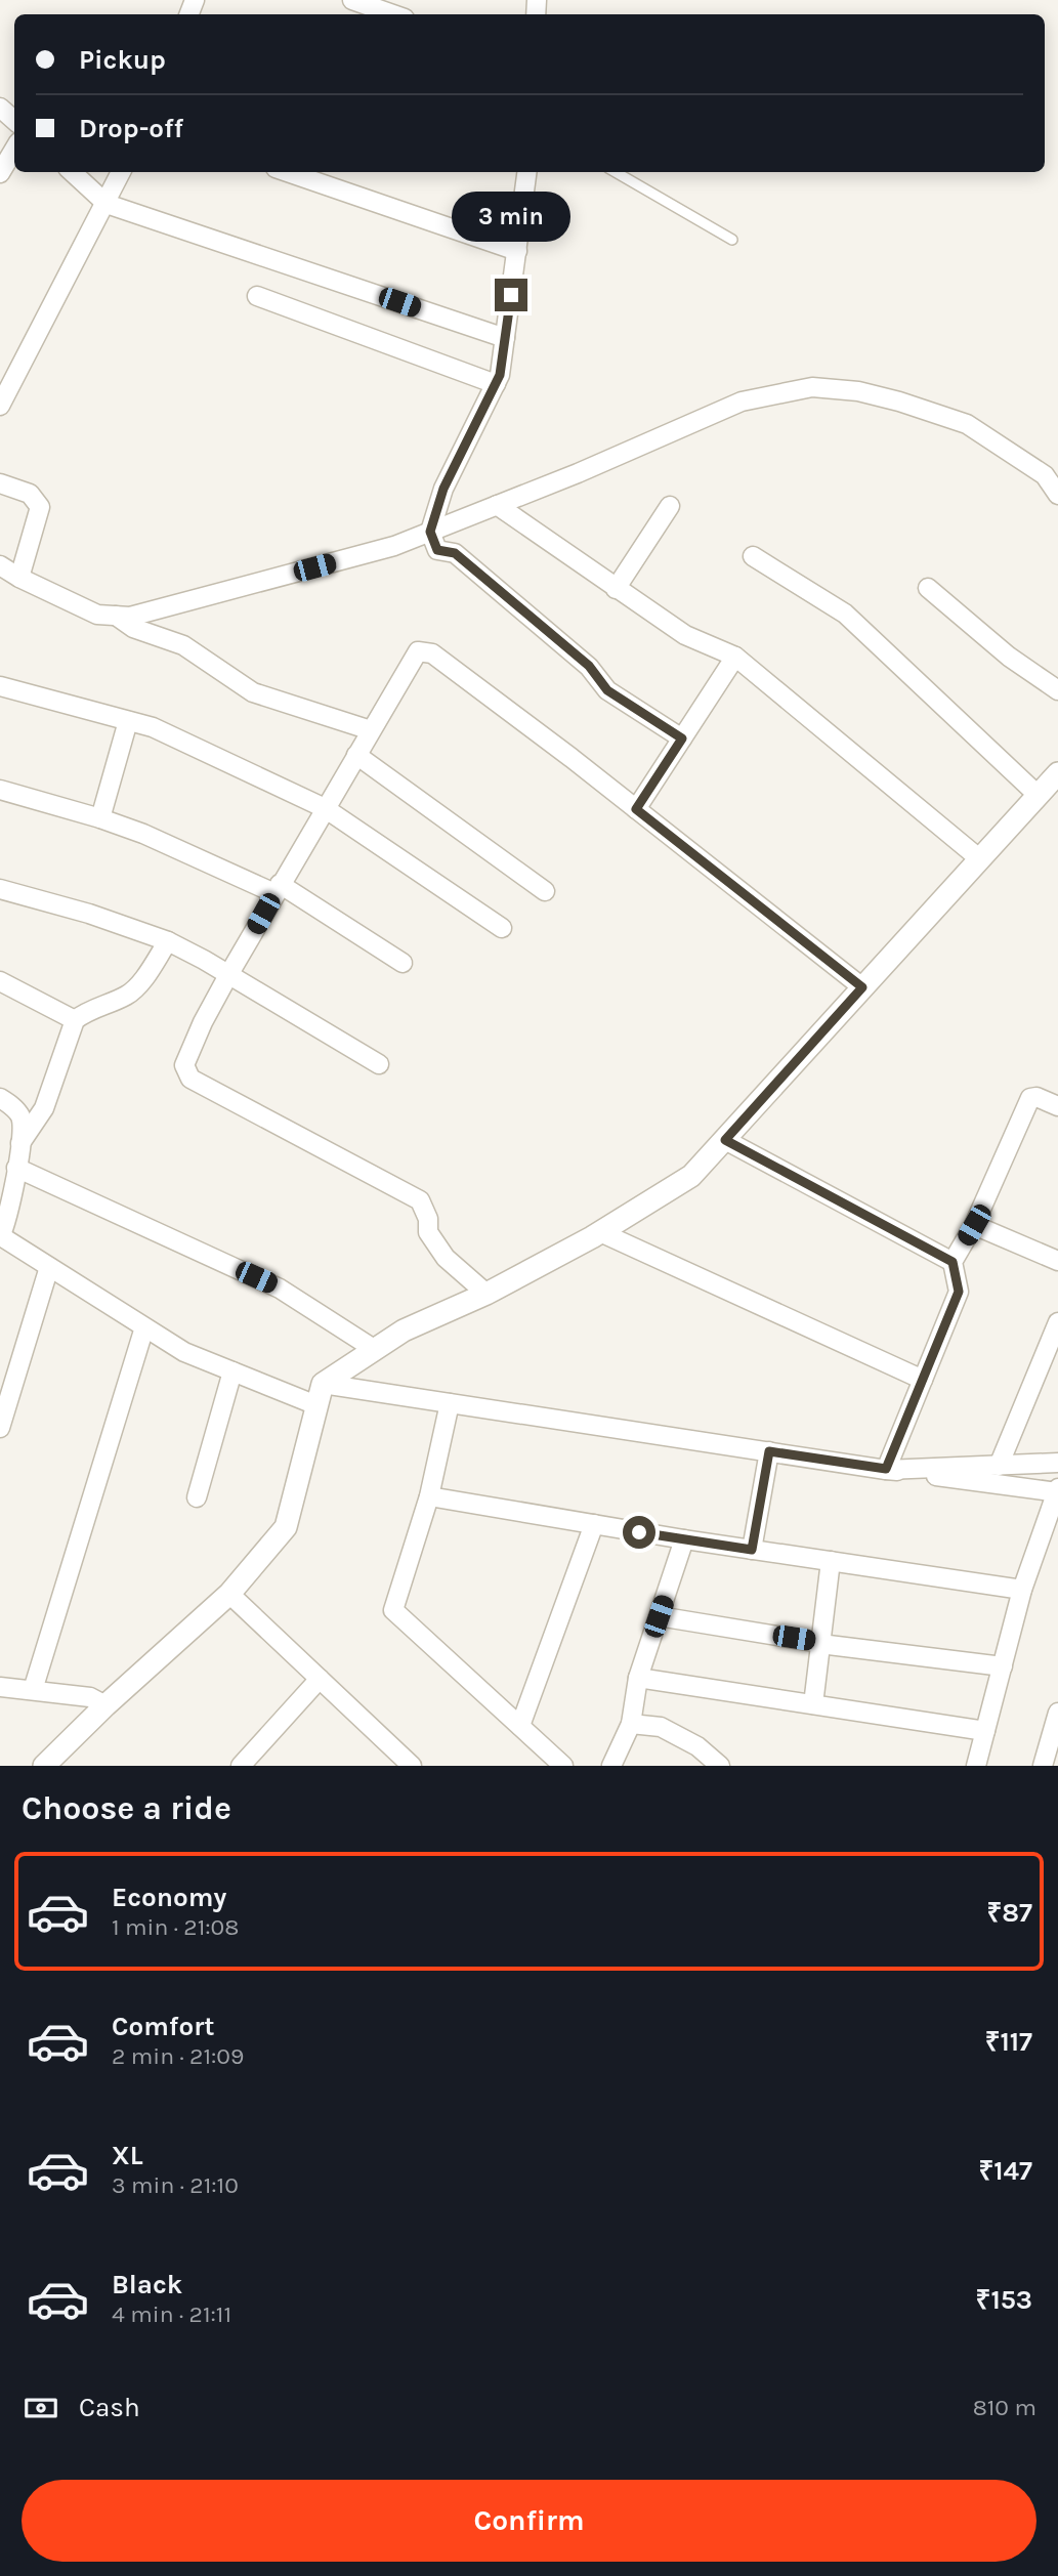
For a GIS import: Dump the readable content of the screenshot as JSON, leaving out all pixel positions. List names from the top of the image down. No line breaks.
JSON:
{"page":{"banner":["Pickup","Drop-off"],"bubble":"3 min","heading":"Choose a ride","list":[{"name":"Economy","note":"1 min · 21:08","value":"₹87"},{"name":"Comfort","note":"2 min · 21:09","value":"₹117"},{"name":"XL","note":"3 min · 21:10","value":"₹147"},{"name":"Black","note":"4 min · 21:11","value":"₹153"}],"pay":["Cash","810 m"],"buttons":"Confirm"}}
